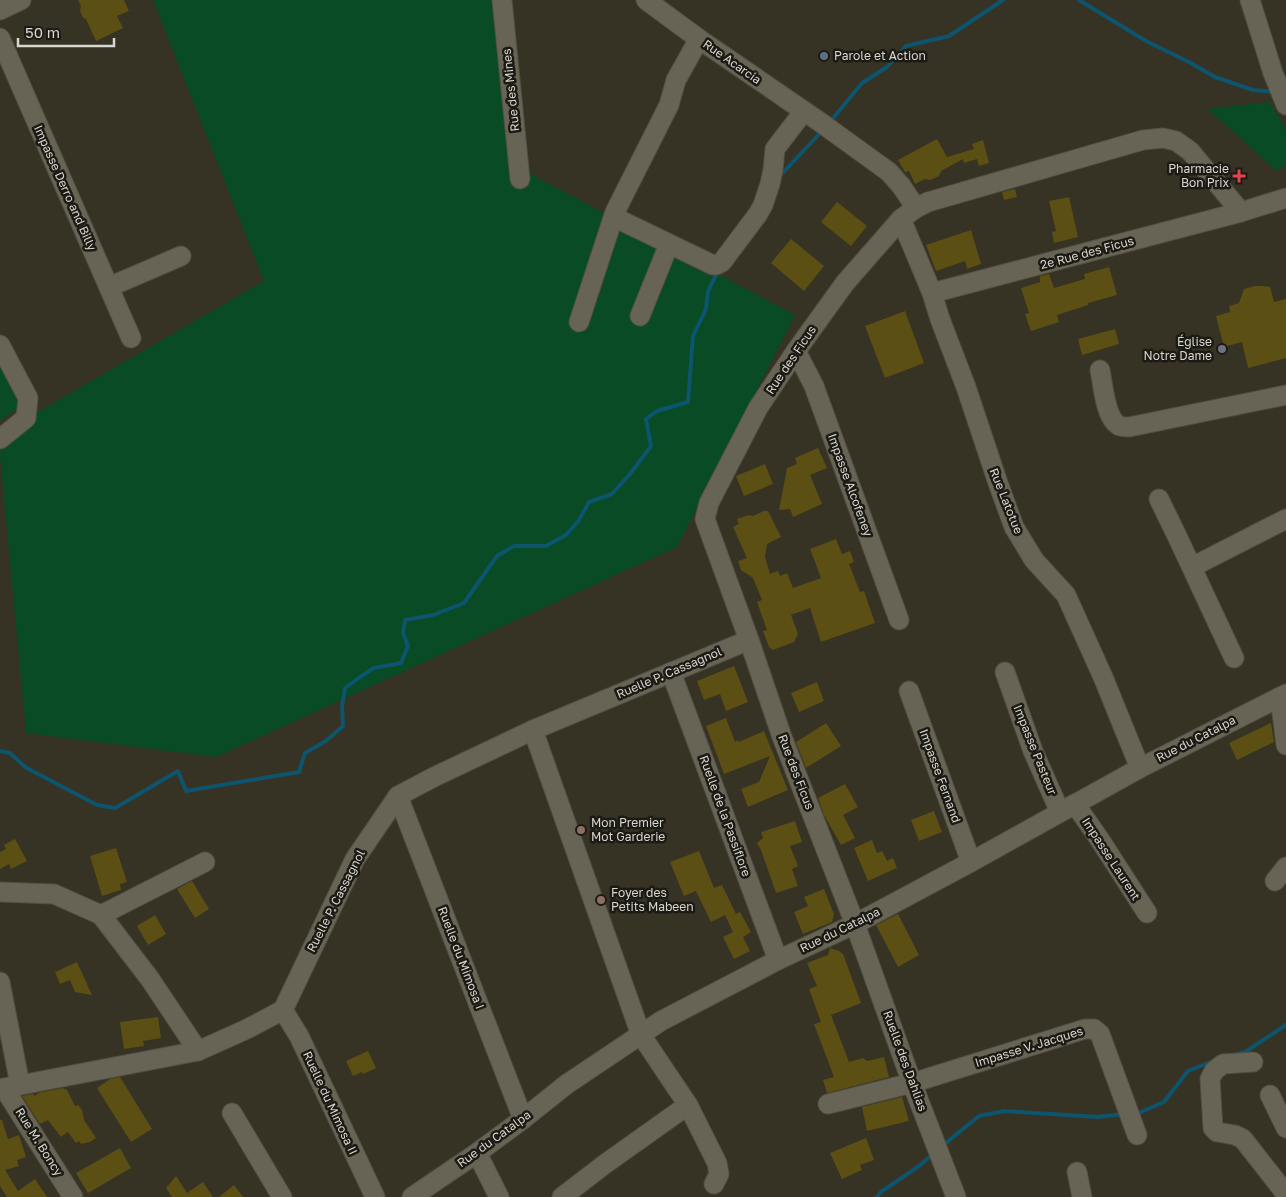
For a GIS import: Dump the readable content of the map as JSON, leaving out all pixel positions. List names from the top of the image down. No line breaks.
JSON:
{"streets":{"street":["Rue Acarcia","Rue des Mines","Impasse Derro and Billy","2e Rue des Ficus","Rue des Ficus","Impasse Alcofeney","Rue Latotue","Ruelle P. Cassagnol","Rue du Catalpa","Impasse Pasteur","Impasse Fernand","Ruelle de la Passiflore","Impasse Laurent","Ruelle du Mimosa I","Impasse V. Jacques","Ruelle des Dahlias","Ruelle du Mimosa II","Rue M. Boncy"]},"crossings":[["Rue Acarcia","Rue des Ficus"],["Rue Acarcia","Rue Latotue"],["2e Rue des Ficus","Rue des Ficus"],["2e Rue des Ficus","Rue Latotue"],["Rue des Ficus","Impasse Alcofeney"],["Rue des Ficus","Rue Latotue"],["Rue des Ficus","Ruelle P. Cassagnol"],["Rue des Ficus","Rue du Catalpa"],["Rue des Ficus","Ruelle des Dahlias"],["Rue Latotue","Rue du Catalpa"],["Ruelle P. Cassagnol","Ruelle de la Passiflore"],["Ruelle P. Cassagnol","Ruelle du Mimosa I"],["Ruelle P. Cassagnol","Ruelle du Mimosa II"],["Rue du Catalpa","Impasse Pasteur"],["Rue du Catalpa","Impasse Fernand"],["Rue du Catalpa","Ruelle de la Passiflore"],["Rue du Catalpa","Impasse Laurent"],["Rue du Catalpa","Ruelle du Mimosa I"],["Rue du Catalpa","Ruelle des Dahlias"],["Impasse Pasteur","Impasse Laurent"],["Impasse V. Jacques","Ruelle des Dahlias"]],"places":{"other":["Parole et Action","Église Notre Dame","Mon Premier Mot Garderie","Foyer des Petits Mabeen"],"health":["Pharmacie Bon Prix"]},"scale_bar":"50 m"}
